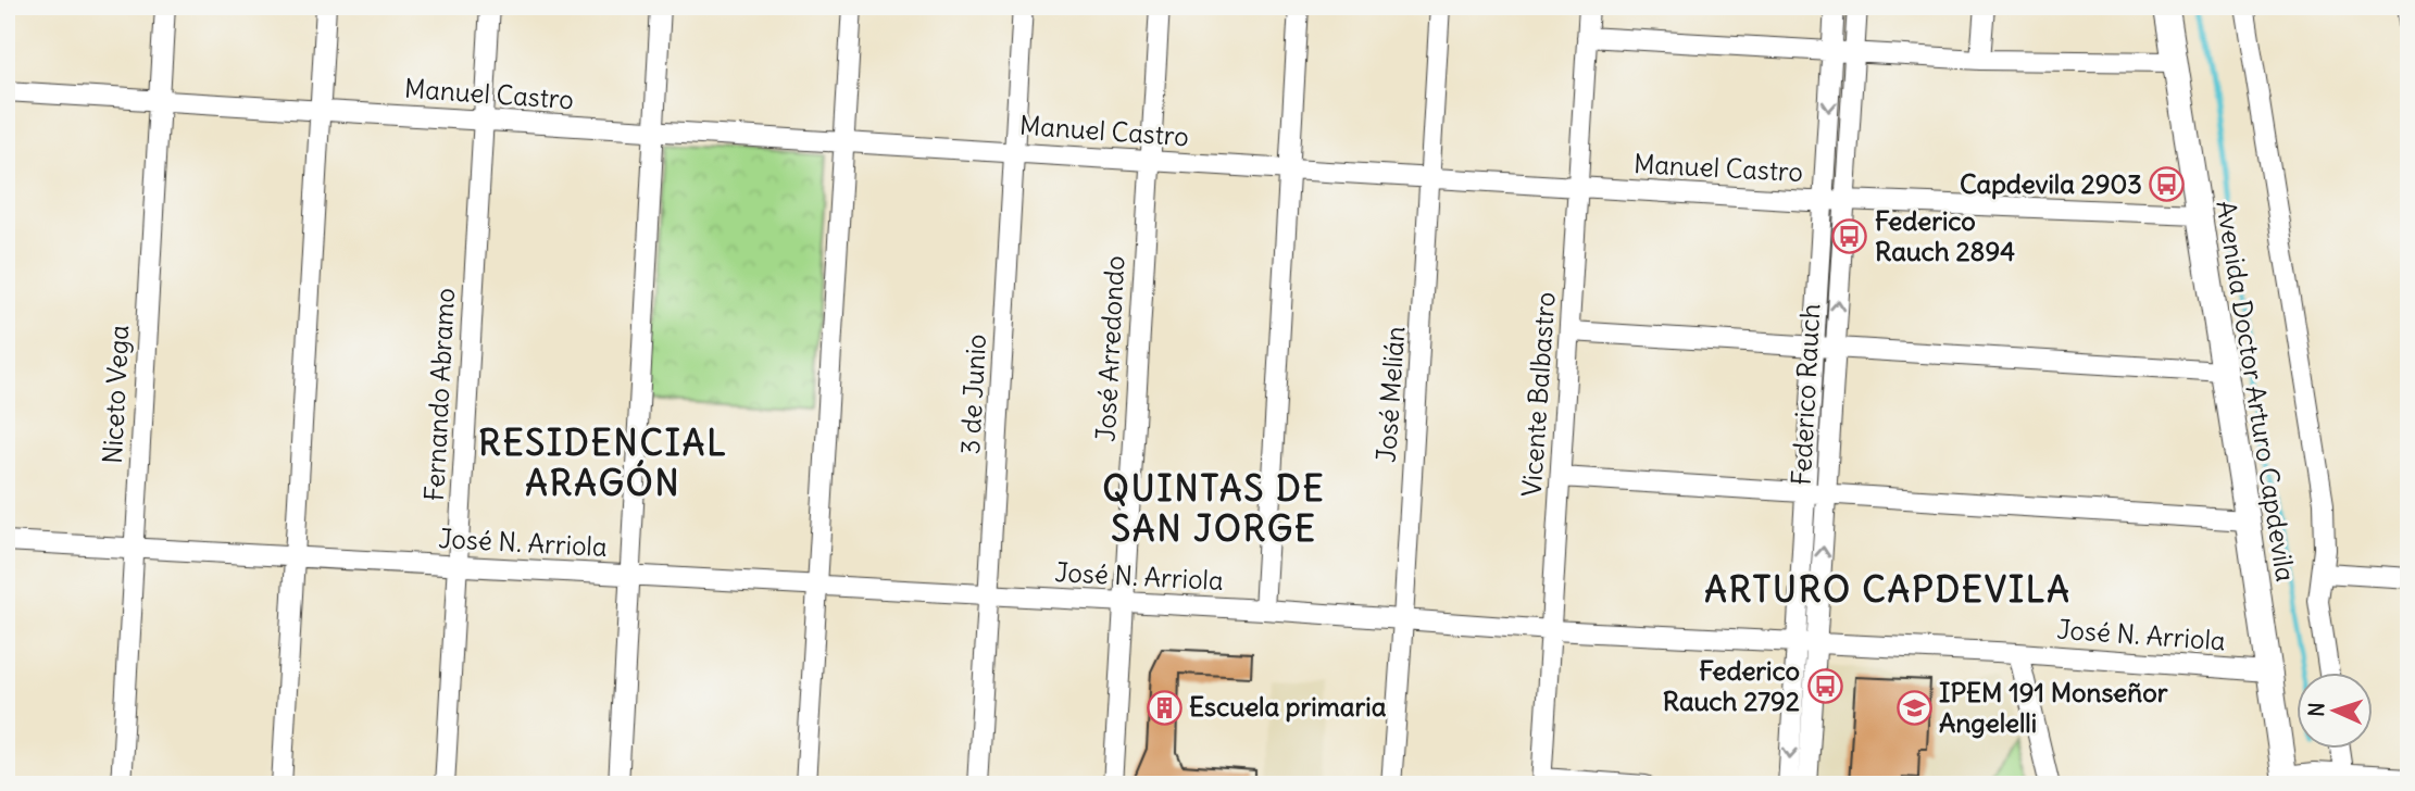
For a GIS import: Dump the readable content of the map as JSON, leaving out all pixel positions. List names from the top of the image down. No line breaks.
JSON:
{"streets":{"main road":["Avenida Doctor Arturo Capdevila"],"street":["Manuel Castro","José Arredondo","Niceto Vega","Fernando Abramo","3 de Junio","José Melián","Vicente Balbastro","Federico Rauch","José N. Arriola"]},"crossings":[["Manuel Castro","José Arredondo"],["Manuel Castro","Avenida Doctor Arturo Capdevila"],["Manuel Castro","Niceto Vega"],["Manuel Castro","Fernando Abramo"],["Manuel Castro","3 de Junio"],["Manuel Castro","José Melián"],["Manuel Castro","Vicente Balbastro"],["Manuel Castro","Federico Rauch"],["José Arredondo","José N. Arriola"],["Avenida Doctor Arturo Capdevila","José N. Arriola"],["Niceto Vega","José N. Arriola"],["Fernando Abramo","José N. Arriola"],["3 de Junio","José N. Arriola"],["José Melián","José N. Arriola"],["Vicente Balbastro","José N. Arriola"],["Federico Rauch","José N. Arriola"]],"districts":["RESIDENCIAL ARAGÓN","QUINTAS DE SAN JORGE","ARTURO CAPDEVILA"],"places":{"bus stop":["Capdevila 2903","Federico Rauch 2894","Federico Rauch 2792"],"building":["Escuela primaria"],"school or university":["IPEM 191 Monseñor Angelelli"]},"north":"left"}
